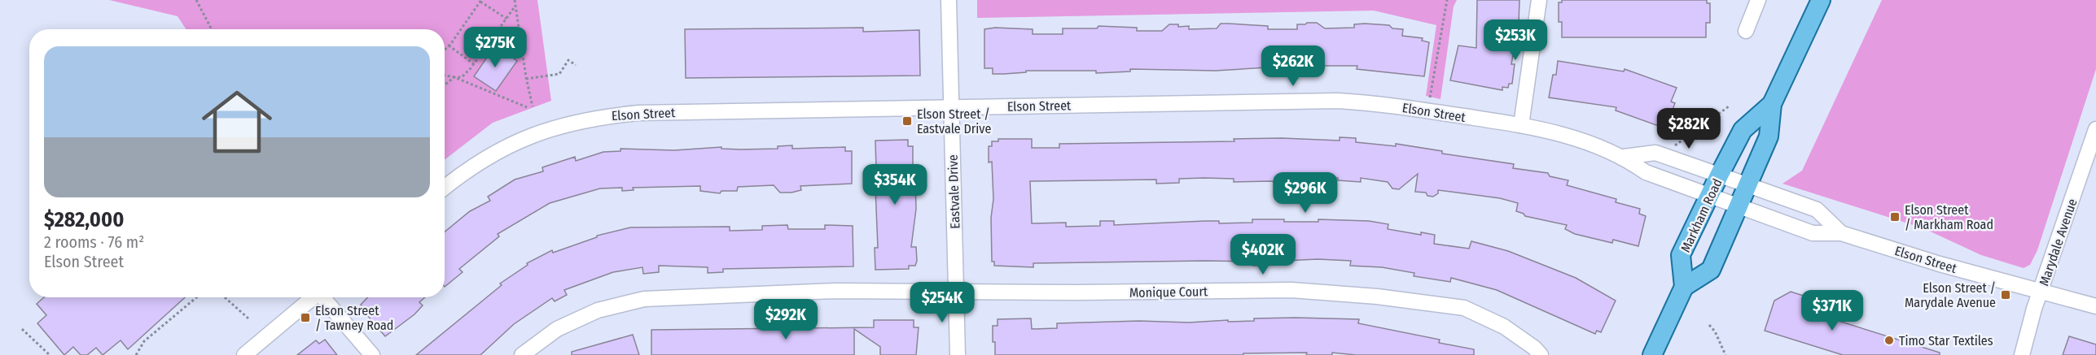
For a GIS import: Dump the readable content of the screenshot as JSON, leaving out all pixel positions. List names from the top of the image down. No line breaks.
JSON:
{"streets":{"main road":["Markham Road"],"street":["Elson Street","Eastvale Drive","Marydale Avenue","Monique Court"]},"crossings":[["Elson Street","Eastvale Drive"],["Elson Street","Markham Road"],["Elson Street","Marydale Avenue"],["Eastvale Drive","Monique Court"]],"places":{"transit":["Elson Street / Eastvale Drive","Elson Street / Markham Road","Elson Street / Marydale Avenue","Elson Street / Tawney Road"],"other":["Timo Star Textiles"]},"page":{"price":["$253K","$275K","$262K","$282K","$354K","$296K","$402K","$254K","$371K","$292K"],"list":[{"name":"$282,000","note":"2 rooms · 76 m² · Elson Street"}]}}
